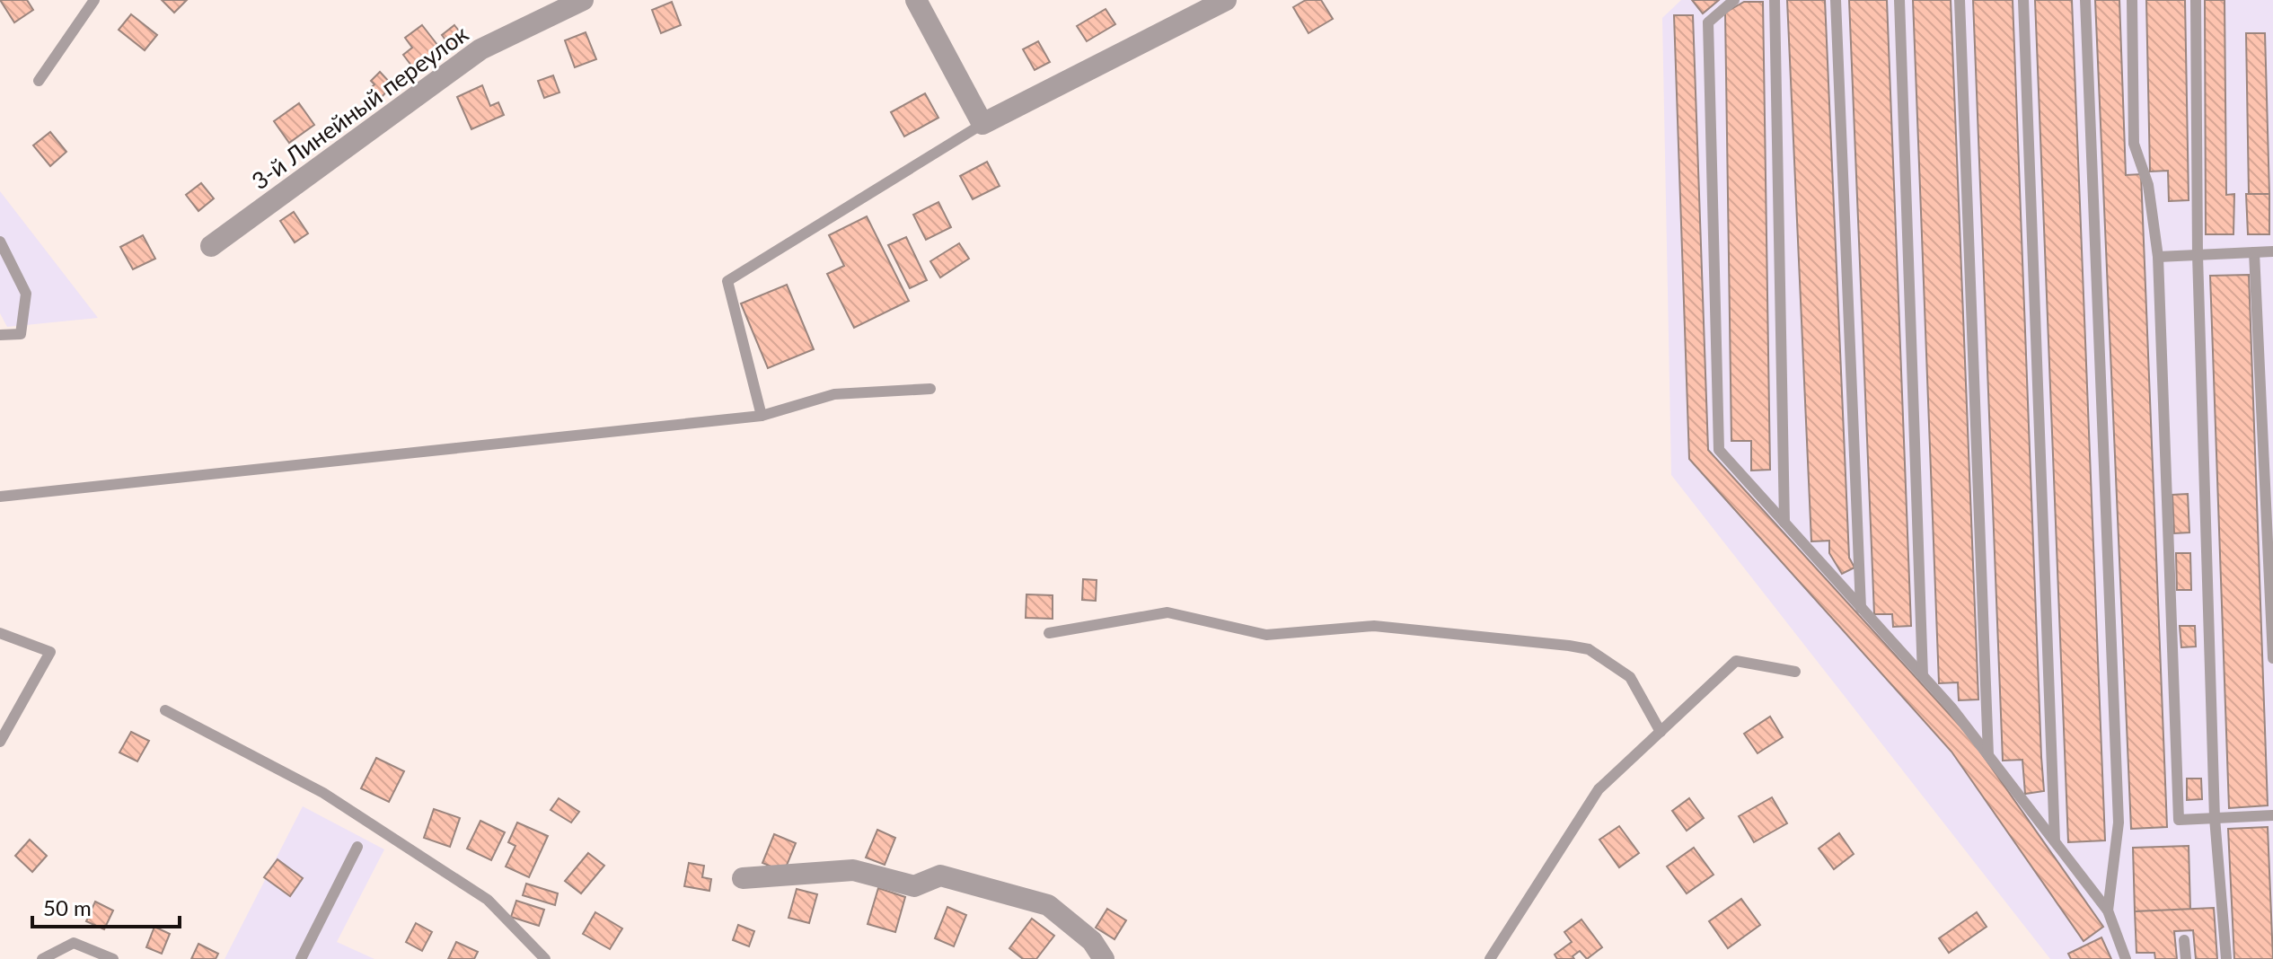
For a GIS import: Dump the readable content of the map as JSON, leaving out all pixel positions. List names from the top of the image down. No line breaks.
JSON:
{"streets":{"street":["3-й Линейный переулок"]},"scale_bar":"50 m"}
